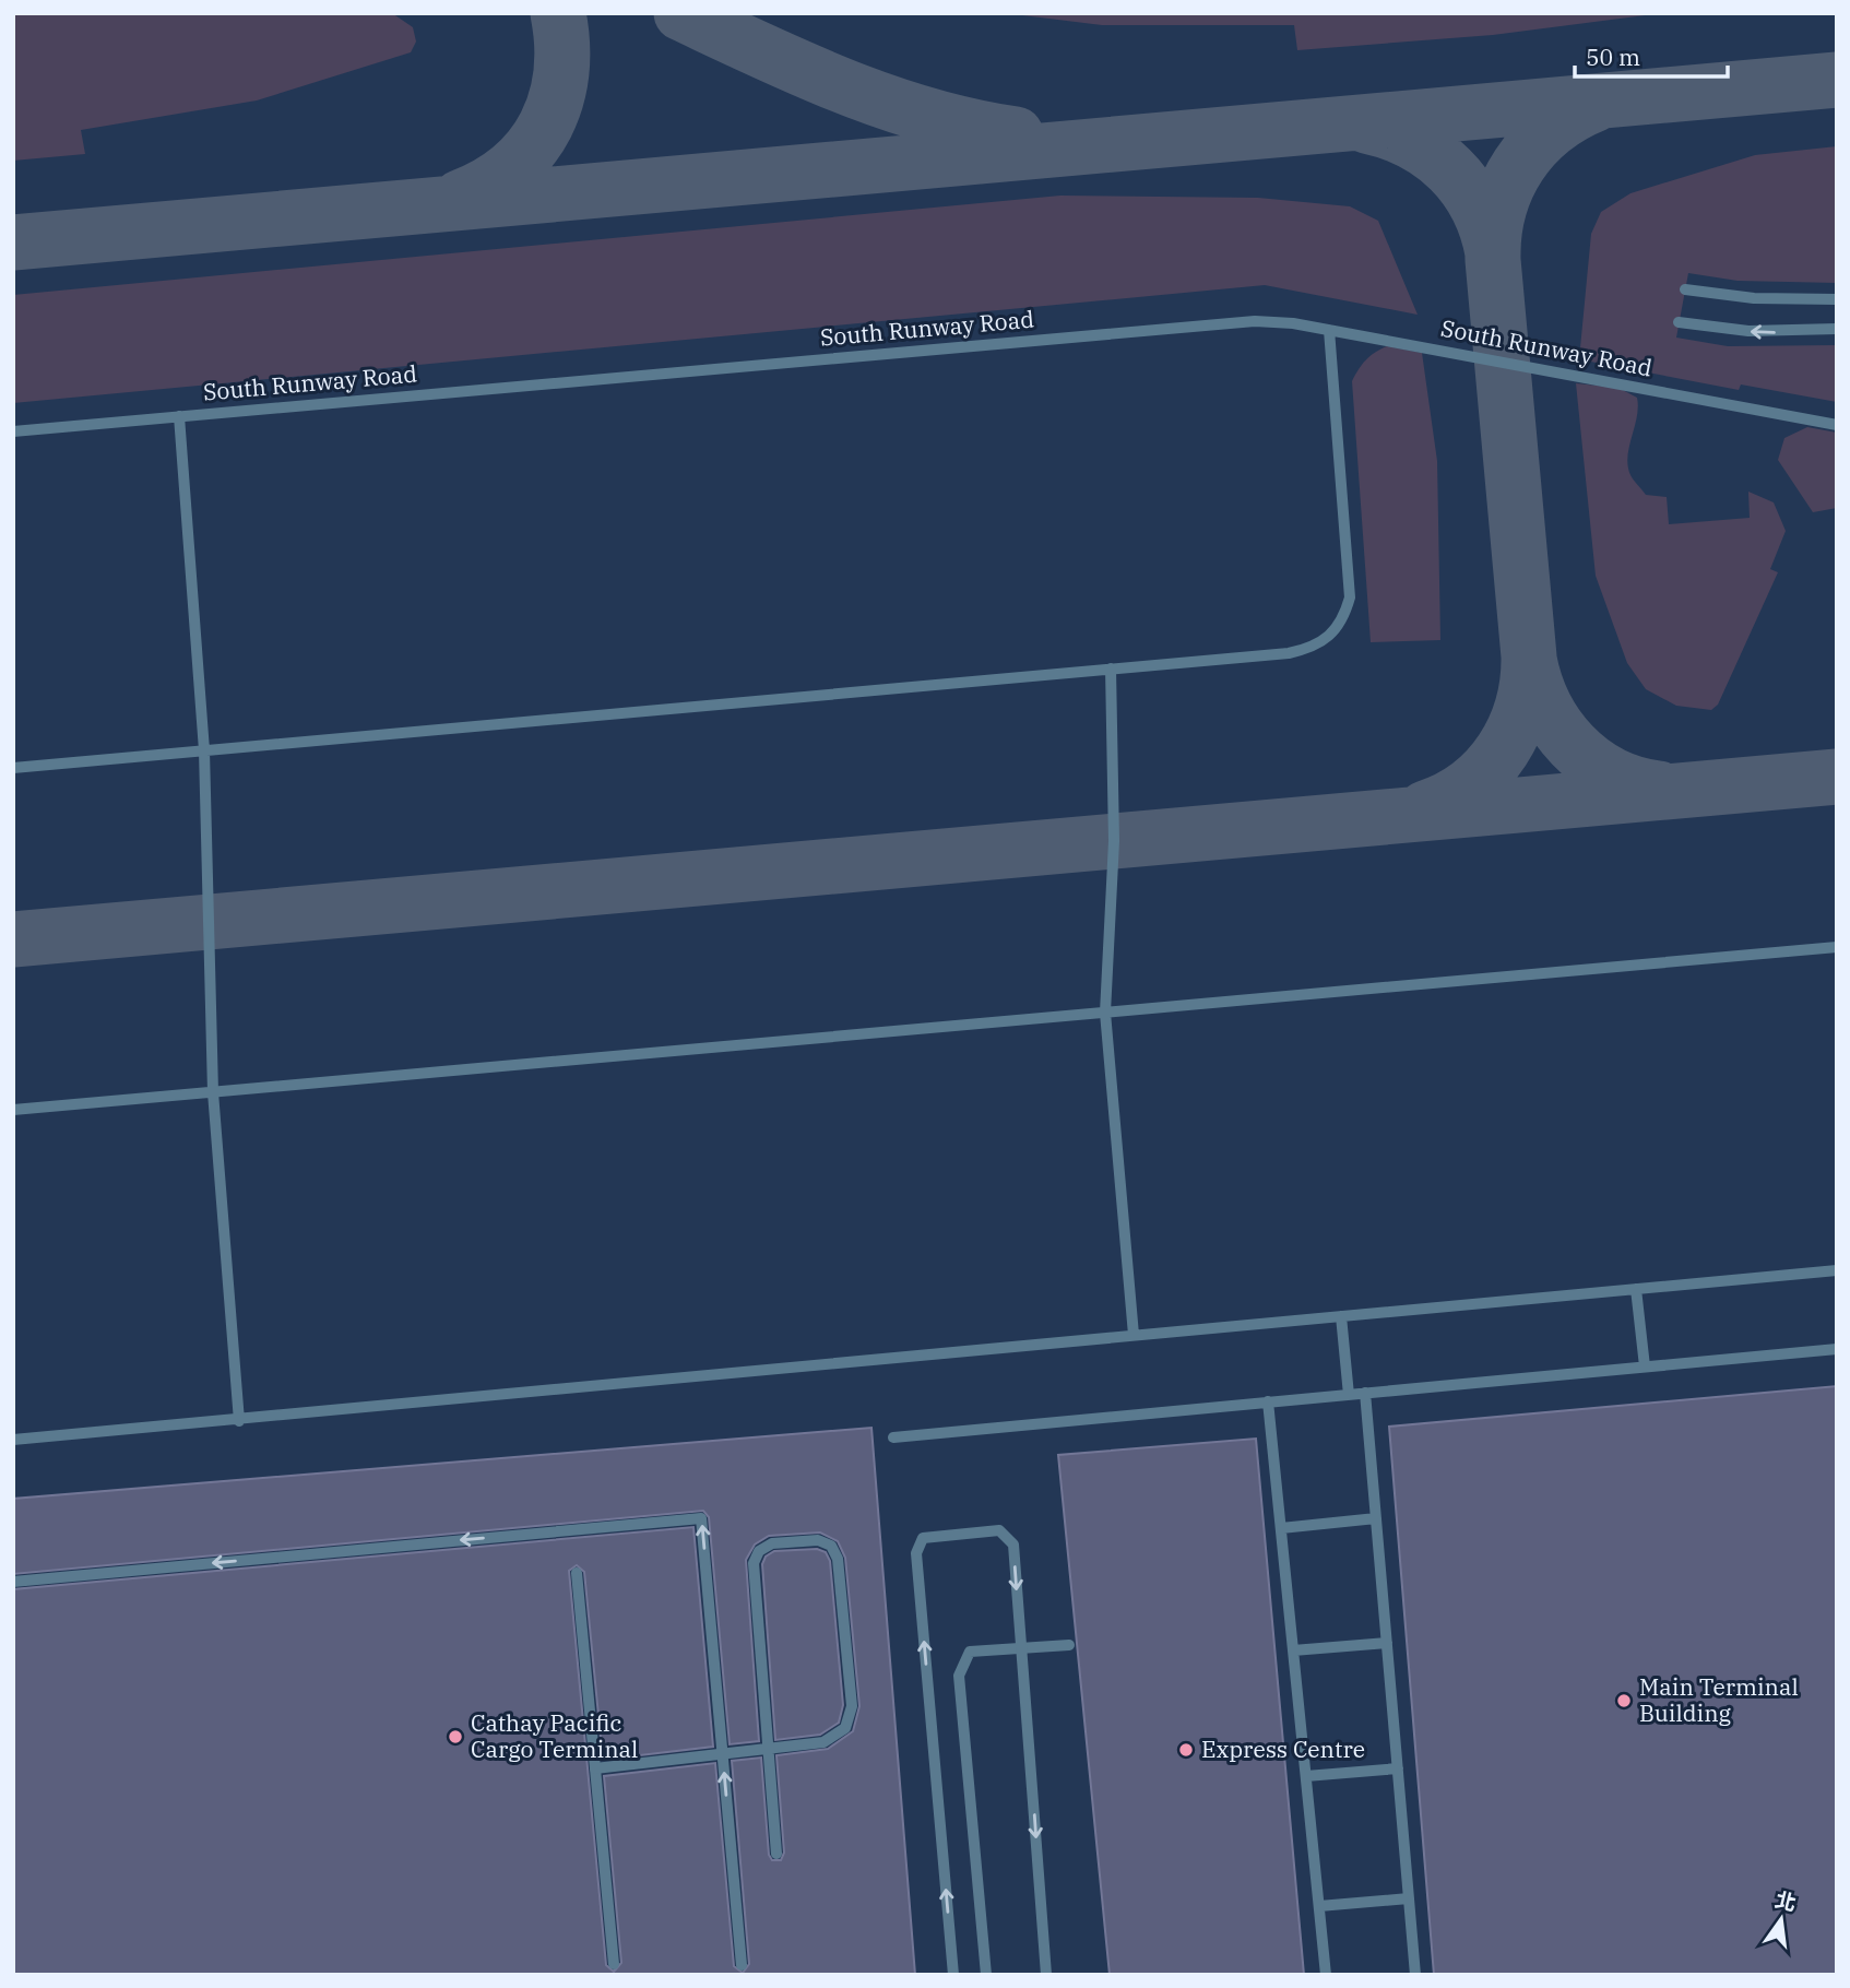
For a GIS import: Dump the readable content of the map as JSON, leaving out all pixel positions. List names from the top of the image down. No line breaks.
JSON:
{"streets":{"lane":["South Runway Road"]},"places":["Main Terminal Building","Cathay Pacific Cargo Terminal","Express Centre"],"scale_bar":"50 m","north":"top"}
